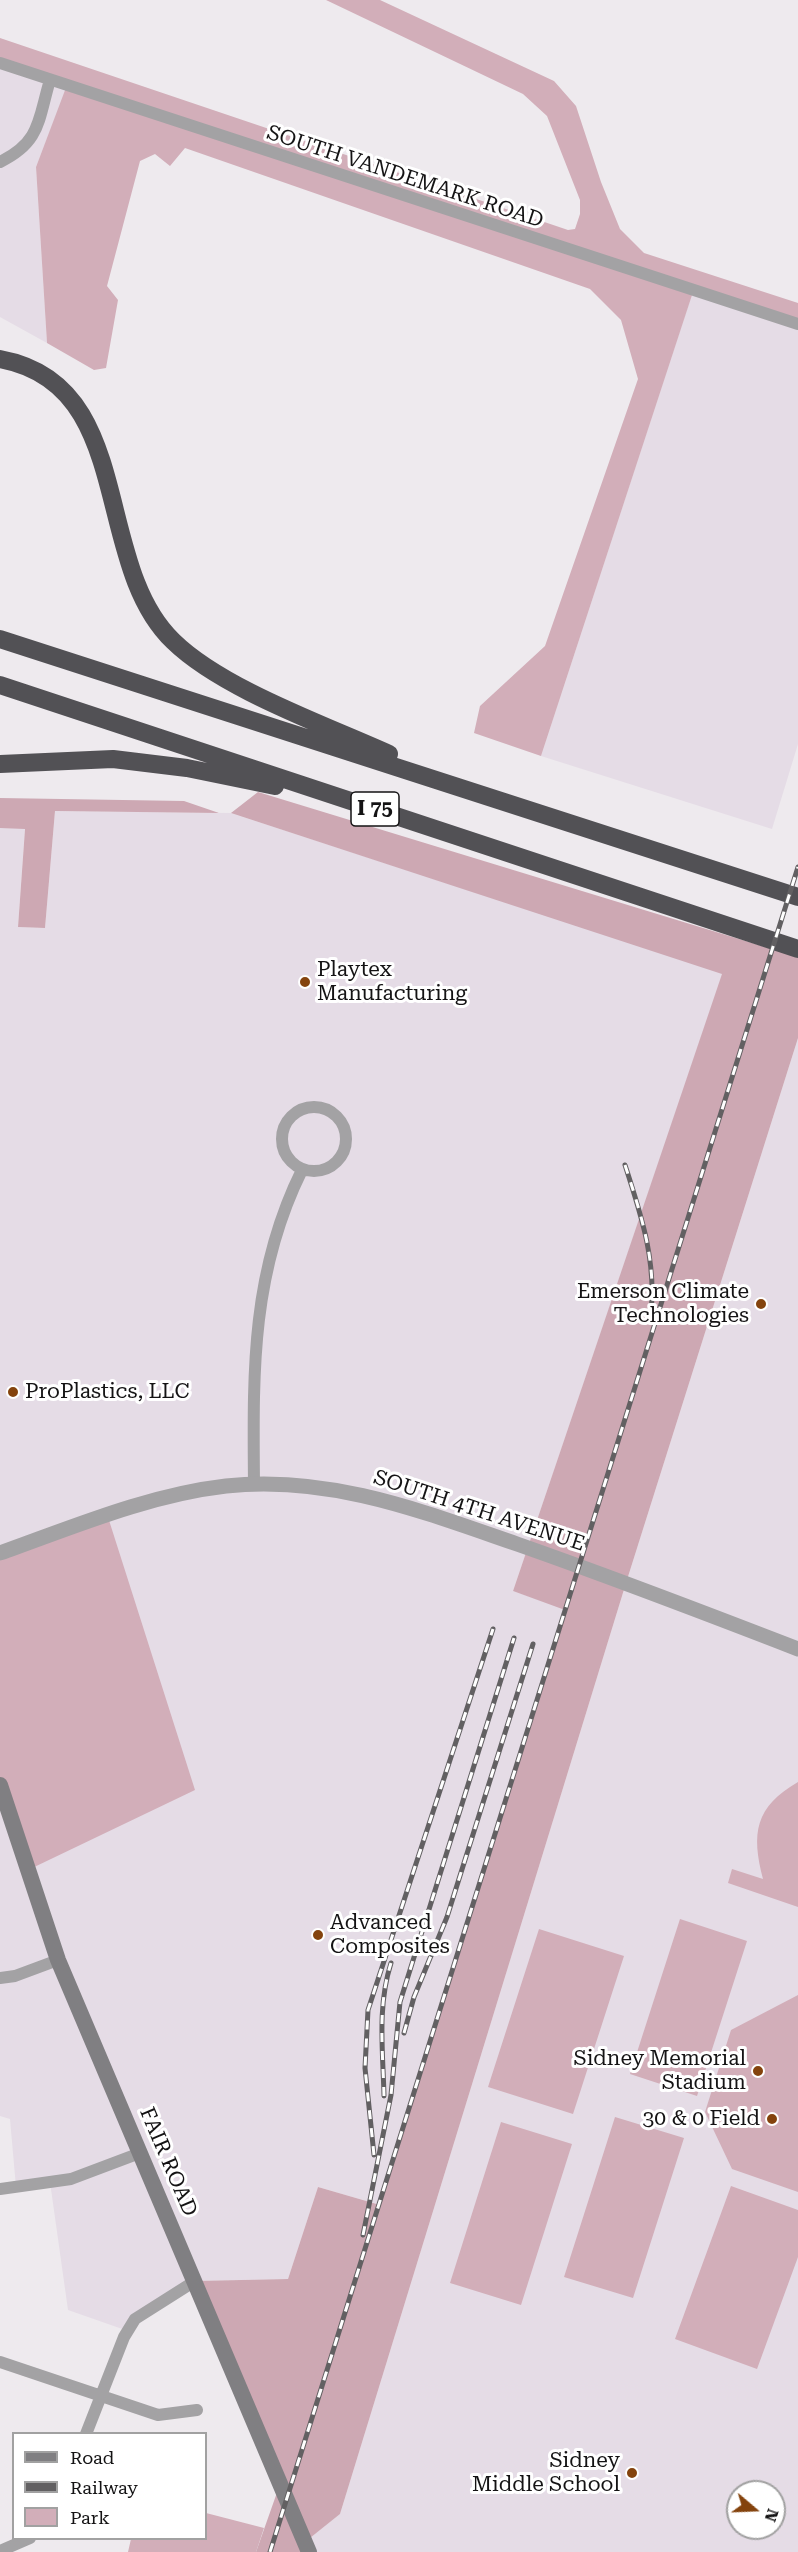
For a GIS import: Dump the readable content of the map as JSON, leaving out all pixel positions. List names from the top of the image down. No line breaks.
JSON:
{"streets":{"highway":["I 75"],"main road":["FAIR ROAD"],"street":["SOUTH VANDEMARK ROAD","SOUTH 4TH AVENUE"]},"places":["Playtex Manufacturing","Emerson Climate Technologies","ProPlastics, LLC","Advanced Composites","Sidney Memorial Stadium","30 & 0 Field","Sidney Middle School"],"legend":["Road","Railway","Park"],"north":"right"}
